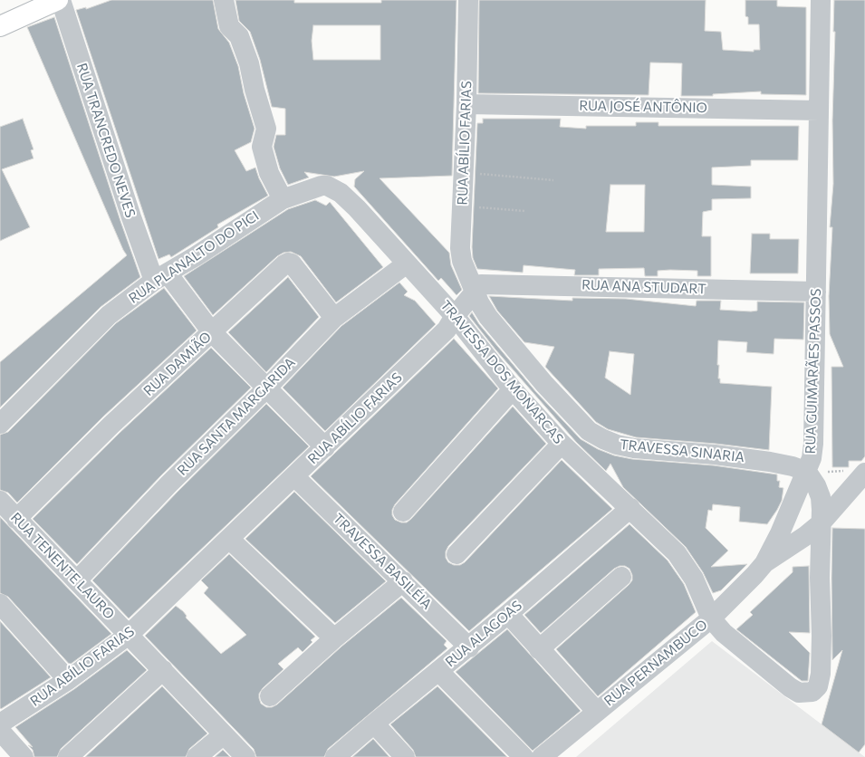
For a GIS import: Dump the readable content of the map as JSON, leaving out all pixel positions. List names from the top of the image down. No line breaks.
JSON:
{"streets":{"street":["RUA JOSÉ ANTÔNIO","RUA TRANCREDO NEVES","RUA ABÍLIO FARIAS","RUA PLANALTO DO PICI","RUA ANA STUDART","RUA DAMIÃO","RUA GUIMARÃES PASSOS","TRAVESSA DOS MONARCAS","RUA SANTA MARGARIDA","TRAVESSA SINARIA","TRAVESSA BASILÉIA","RUA TENENTE LAURO","RUA ALAGOAS","RUA PERNAMBUCO"]},"crossings":[["RUA JOSÉ ANTÔNIO","RUA ABÍLIO FARIAS"],["RUA JOSÉ ANTÔNIO","RUA GUIMARÃES PASSOS"],["RUA TRANCREDO NEVES","RUA ABÍLIO FARIAS"],["RUA TRANCREDO NEVES","RUA PLANALTO DO PICI"],["RUA TRANCREDO NEVES","RUA DAMIÃO"],["RUA TRANCREDO NEVES","RUA SANTA MARGARIDA"],["RUA ABÍLIO FARIAS","RUA ANA STUDART"],["RUA ABÍLIO FARIAS","TRAVESSA DOS MONARCAS"],["RUA ABÍLIO FARIAS","TRAVESSA SINARIA"],["RUA ABÍLIO FARIAS","TRAVESSA BASILÉIA"],["RUA ABÍLIO FARIAS","RUA TENENTE LAURO"],["RUA PLANALTO DO PICI","TRAVESSA DOS MONARCAS"],["RUA ANA STUDART","RUA GUIMARÃES PASSOS"],["RUA ANA STUDART","TRAVESSA SINARIA"],["RUA DAMIÃO","RUA SANTA MARGARIDA"],["RUA DAMIÃO","RUA TENENTE LAURO"],["RUA GUIMARÃES PASSOS","TRAVESSA DOS MONARCAS"],["RUA GUIMARÃES PASSOS","TRAVESSA SINARIA"],["RUA GUIMARÃES PASSOS","RUA PERNAMBUCO"],["TRAVESSA DOS MONARCAS","RUA SANTA MARGARIDA"],["TRAVESSA DOS MONARCAS","RUA ALAGOAS"],["TRAVESSA DOS MONARCAS","RUA PERNAMBUCO"],["RUA SANTA MARGARIDA","RUA TENENTE LAURO"],["TRAVESSA SINARIA","RUA PERNAMBUCO"],["TRAVESSA BASILÉIA","RUA ALAGOAS"]]}
